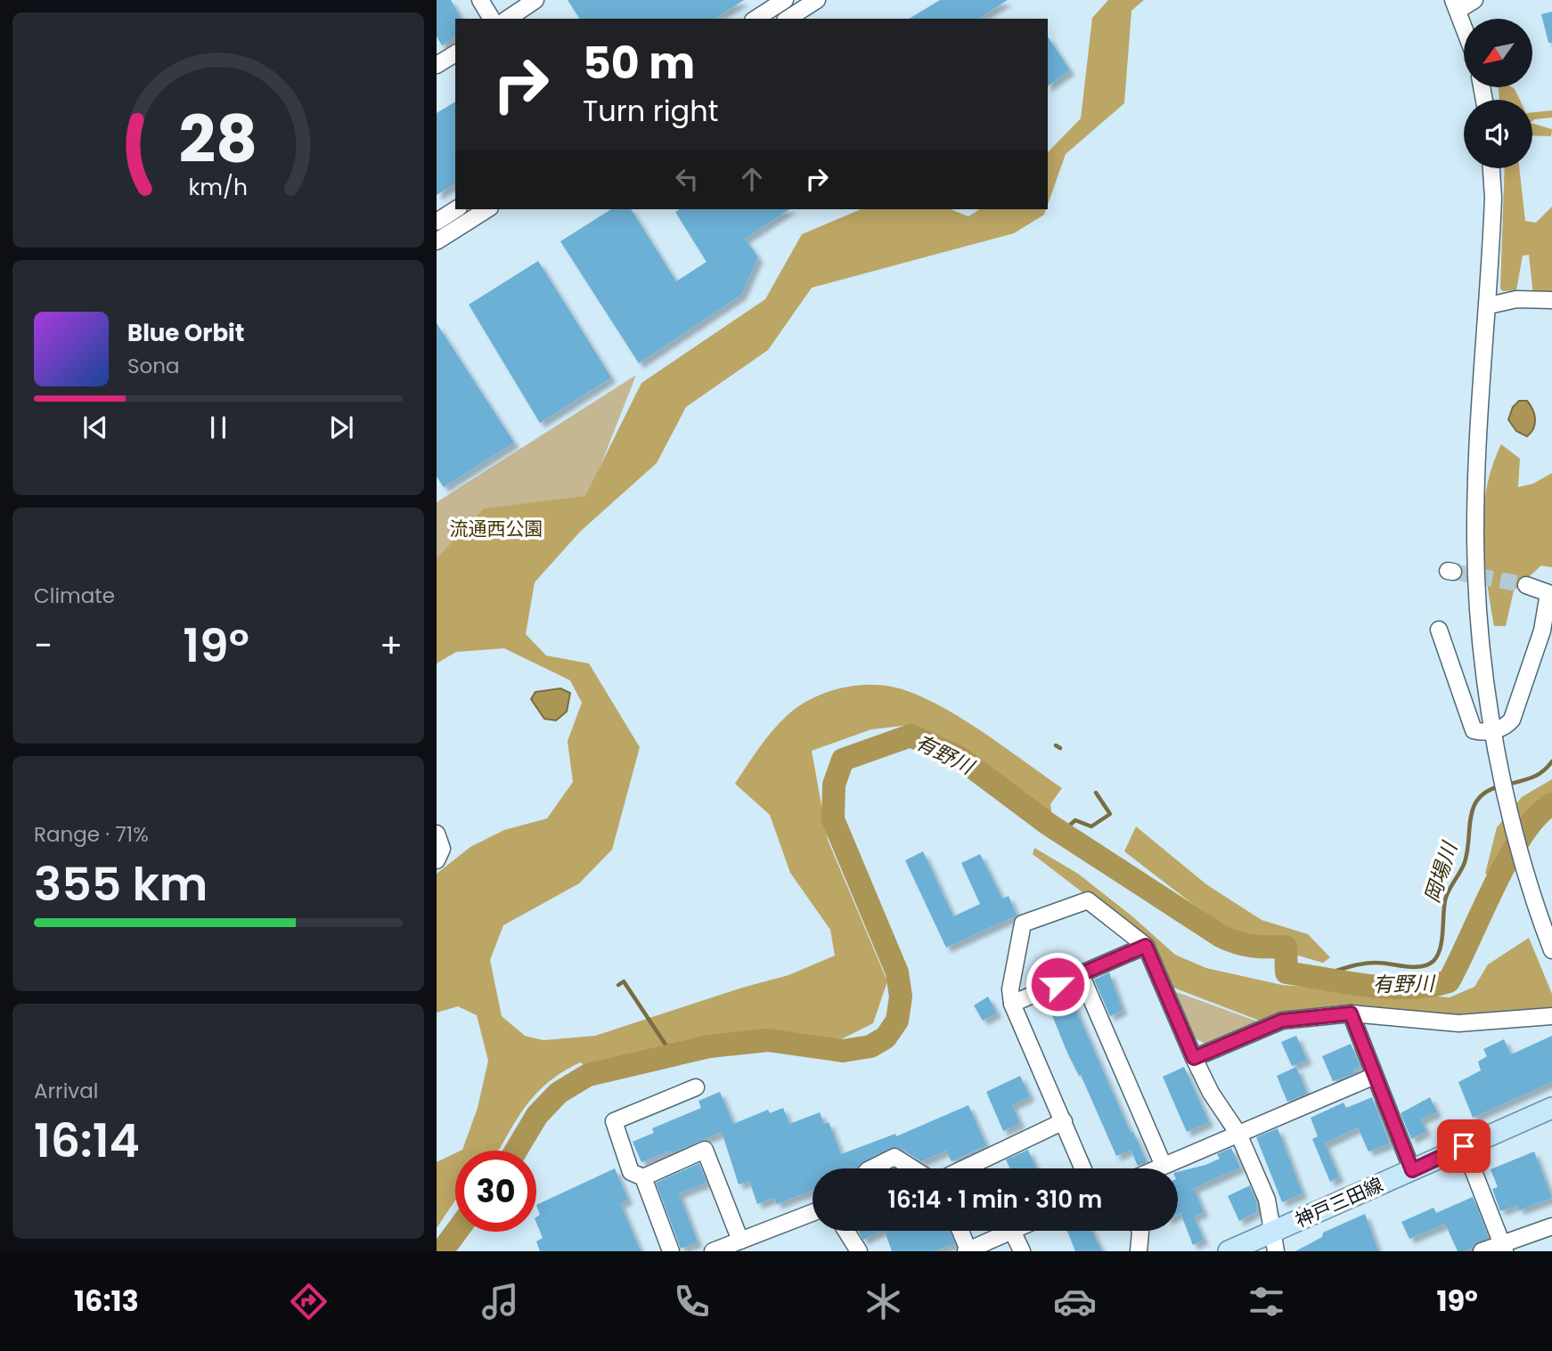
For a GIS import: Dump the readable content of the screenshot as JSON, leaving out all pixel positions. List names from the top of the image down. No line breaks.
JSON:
{"streets":{"main road":["神戸三田線"]},"water":["有野川","岡場川"],"parks":["流通西公園"],"north":"bottom left","page":{"turn":["50 m","Turn right"],"song":["Blue Orbit","Sona"],"tile":["Climate",["Range · 71%","355 km"],["Arrival","16:14"]],"heat":["−","19°","+"],"limit":"30","trip":"16:14 · 1 min · 310 m","tabs":["16:13","19°"],"gauge":["28","km/h"]}}
